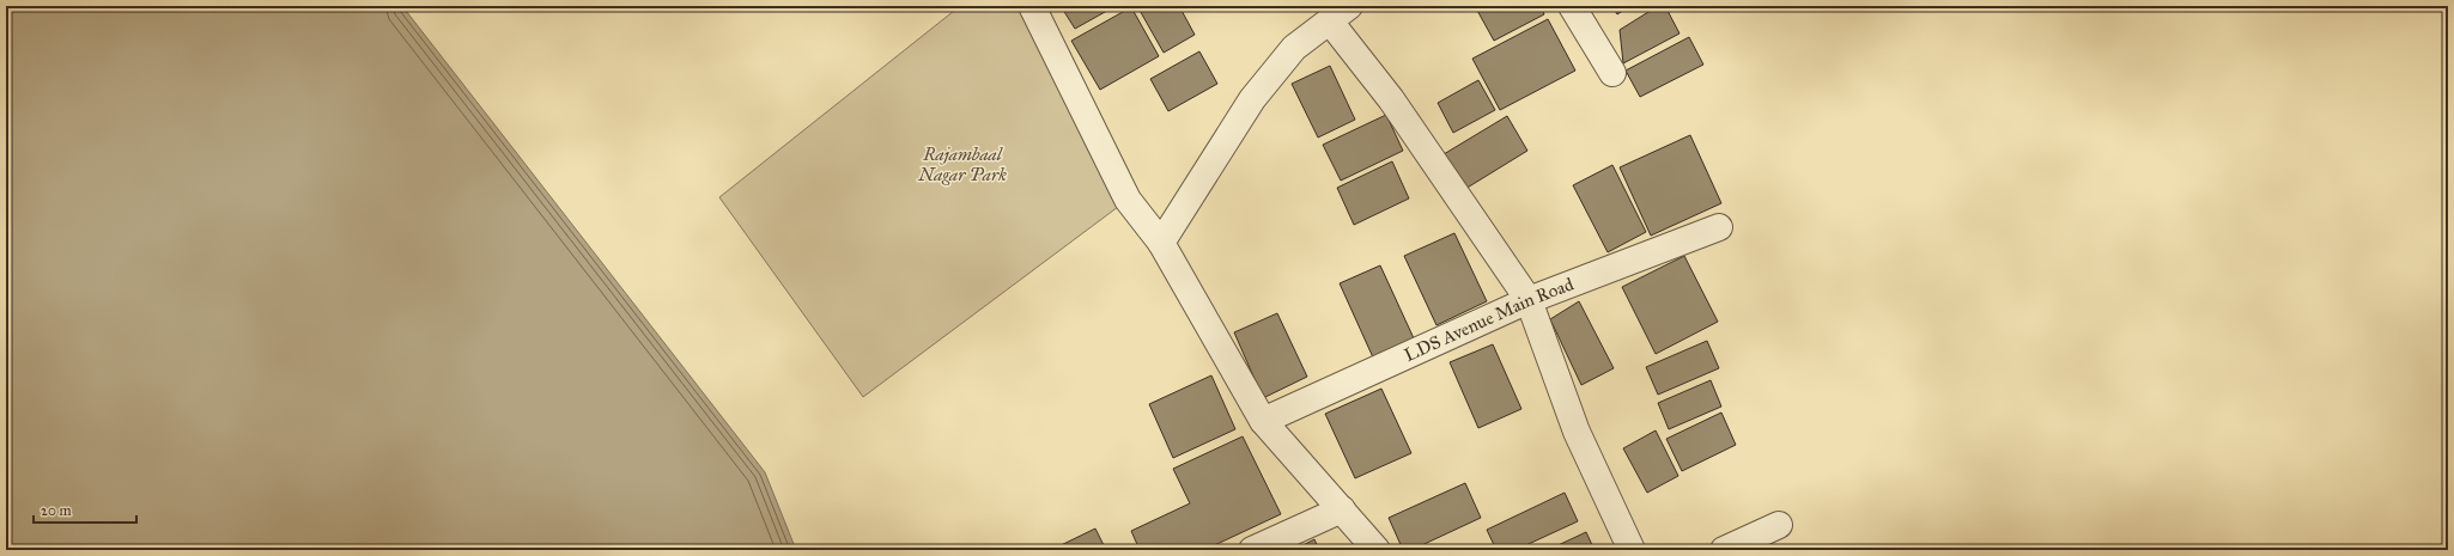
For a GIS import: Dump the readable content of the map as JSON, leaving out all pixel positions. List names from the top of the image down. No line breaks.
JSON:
{"streets":{"street":["LDS Avenue Main Road"]},"parks":["Rajambaal Nagar Park"],"scale_bar":"20 m"}
